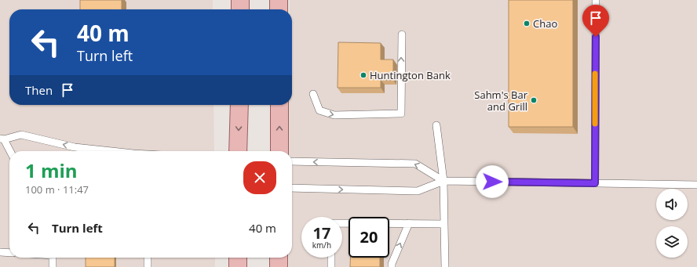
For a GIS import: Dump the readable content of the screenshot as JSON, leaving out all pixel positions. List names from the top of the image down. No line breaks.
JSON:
{"places":["Chao","Huntington Bank","Sahm's Bar and Grill"],"page":{"turn":["40 m","Turn left"],"then":"Then","heading":["1 min","100 m · 11:47"],"list":[{"name":"Turn left","value":"40 m"}],"speed":"17 km/h","limit":"20"}}
